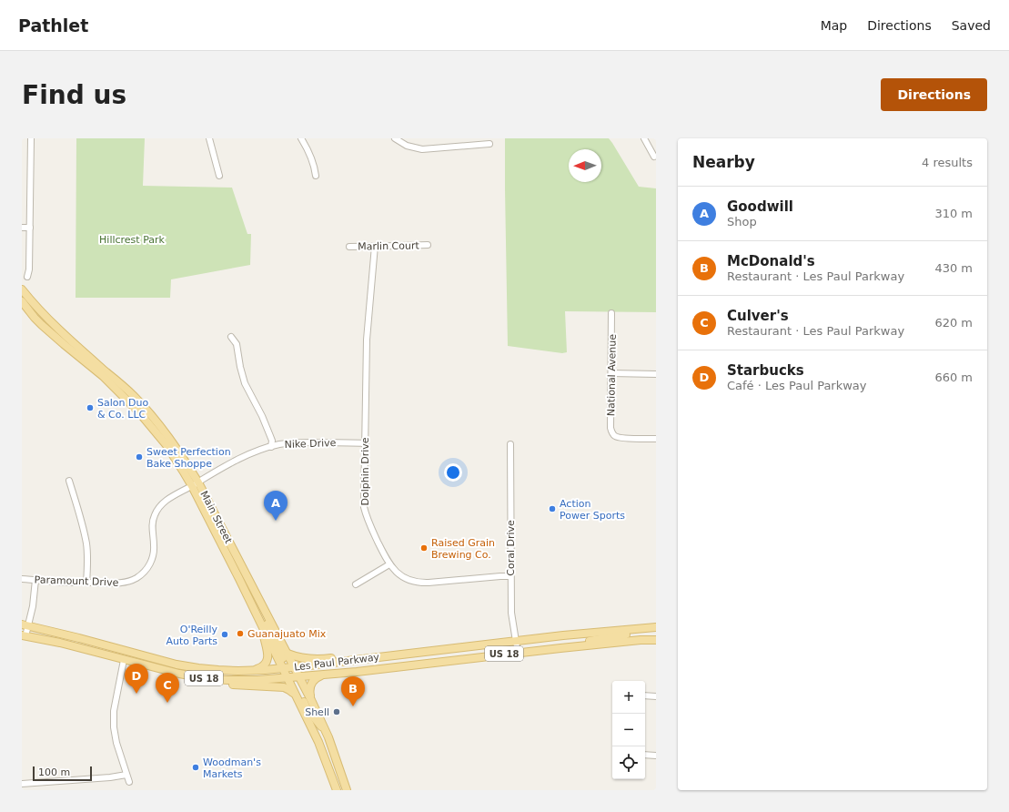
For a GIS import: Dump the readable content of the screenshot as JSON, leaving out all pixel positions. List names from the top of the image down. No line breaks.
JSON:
{"streets":{"main road":["Main Street","US 18","Les Paul Parkway"],"street":["Marlin Court","National Avenue","Nike Drive","Dolphin Drive","Coral Drive","Paramount Drive"]},"crossings":[["Marlin Court","Dolphin Drive"],["Nike Drive","Dolphin Drive"],["Nike Drive","Main Street"],["Nike Drive","Paramount Drive"],["Dolphin Drive","Coral Drive"],["Main Street","Paramount Drive"],["Main Street","Les Paul Parkway"],["Coral Drive","Les Paul Parkway"]],"parks":["Hillcrest Park"],"places":["Salon Duo & Co. LLC","Sweet Perfection Bake Shoppe","Action Power Sports","Raised Grain Brewing Co.","Guanajuato Mix","O'Reilly Auto Parts","Shell","Woodman's Markets"],"scale_bar":"100 m","north":"left","page":{"header":"Pathlet","nav":["Map","Directions","Saved"],"buttons":"Directions","title":"Find us","heading":["Nearby","4 results"],"list":[{"mark":"A","name":"Goodwill","note":"Shop","value":"310 m"},{"mark":"B","name":"McDonald's","note":"Restaurant · Les Paul Parkway","value":"430 m"},{"mark":"C","name":"Culver's","note":"Restaurant · Les Paul Parkway","value":"620 m"},{"mark":"D","name":"Starbucks","note":"Café · Les Paul Parkway","value":"660 m"}],"pins":["A","D","C","B"],"map_buttons":["+","−"],"scale":"100 m"}}
